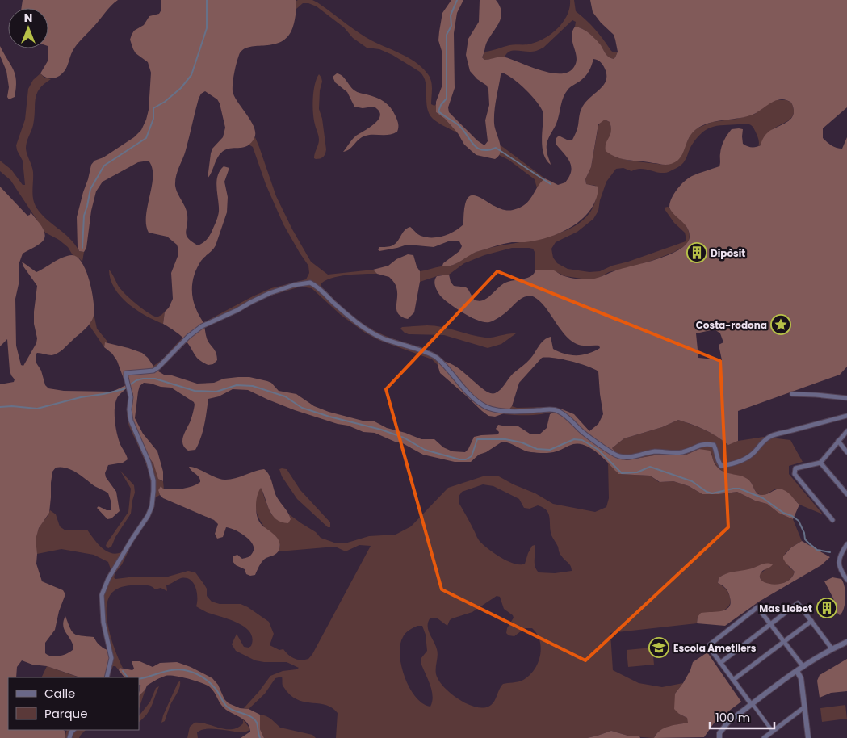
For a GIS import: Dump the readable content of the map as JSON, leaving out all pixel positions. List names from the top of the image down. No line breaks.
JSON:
{"places":{"building":["Dipòsit","Mas Llobet"],"place":["Costa-rodona"],"school or university":["Escola Ametllers"]},"legend":["Calle","Parque"],"scale_bar":"100 m","north":"top"}
